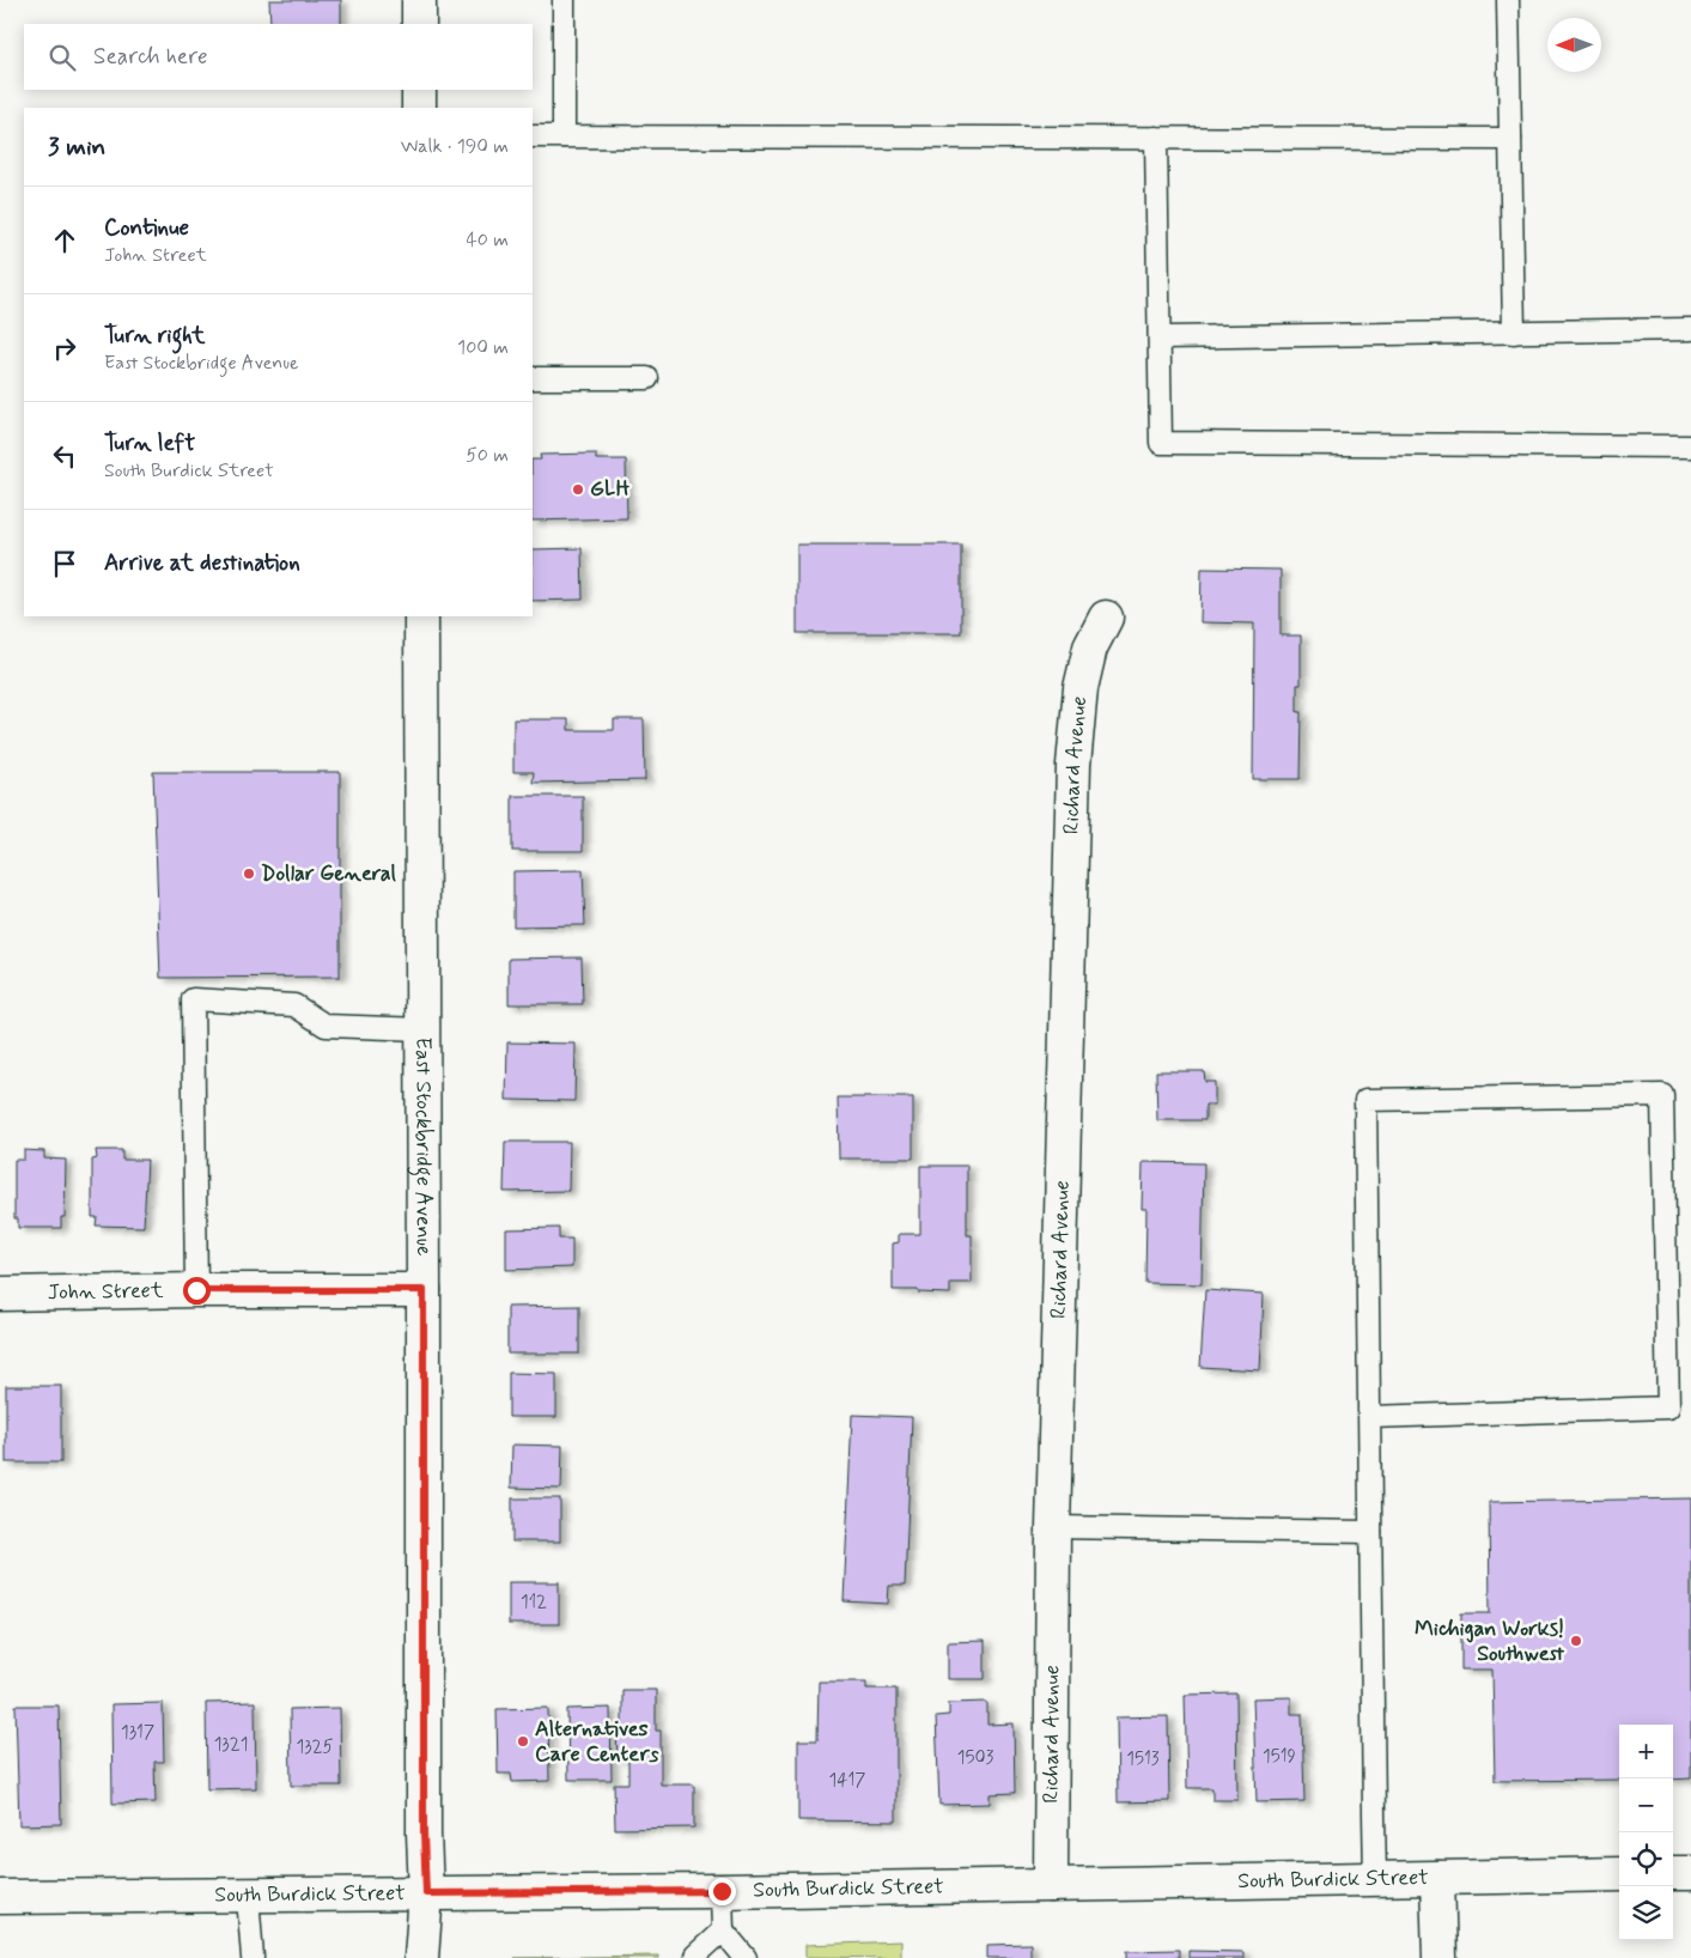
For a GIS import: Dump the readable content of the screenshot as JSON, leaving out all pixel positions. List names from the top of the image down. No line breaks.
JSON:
{"streets":{"street":["Richard Avenue","East Stockbridge Avenue","John Street","South Burdick Street"]},"crossings":[["Richard Avenue","South Burdick Street"],["East Stockbridge Avenue","John Street"],["East Stockbridge Avenue","South Burdick Street"]],"places":["GLH","Dollar General","Michigan Works! Southwest","Alternatives Care Centers"],"house_numbers":["112","1317","1321","1325","1519","1503","1513","1417"],"north":"left","page":{"search":"Search here","heading":["3 min","Walk · 190 m"],"list":[["Continue","John Street","40 m"],["Turn right","East Stockbridge Avenue","100 m"],["Turn left","South Burdick Street","50 m"],"Arrive at destination"],"map_buttons":["+","−"]}}
